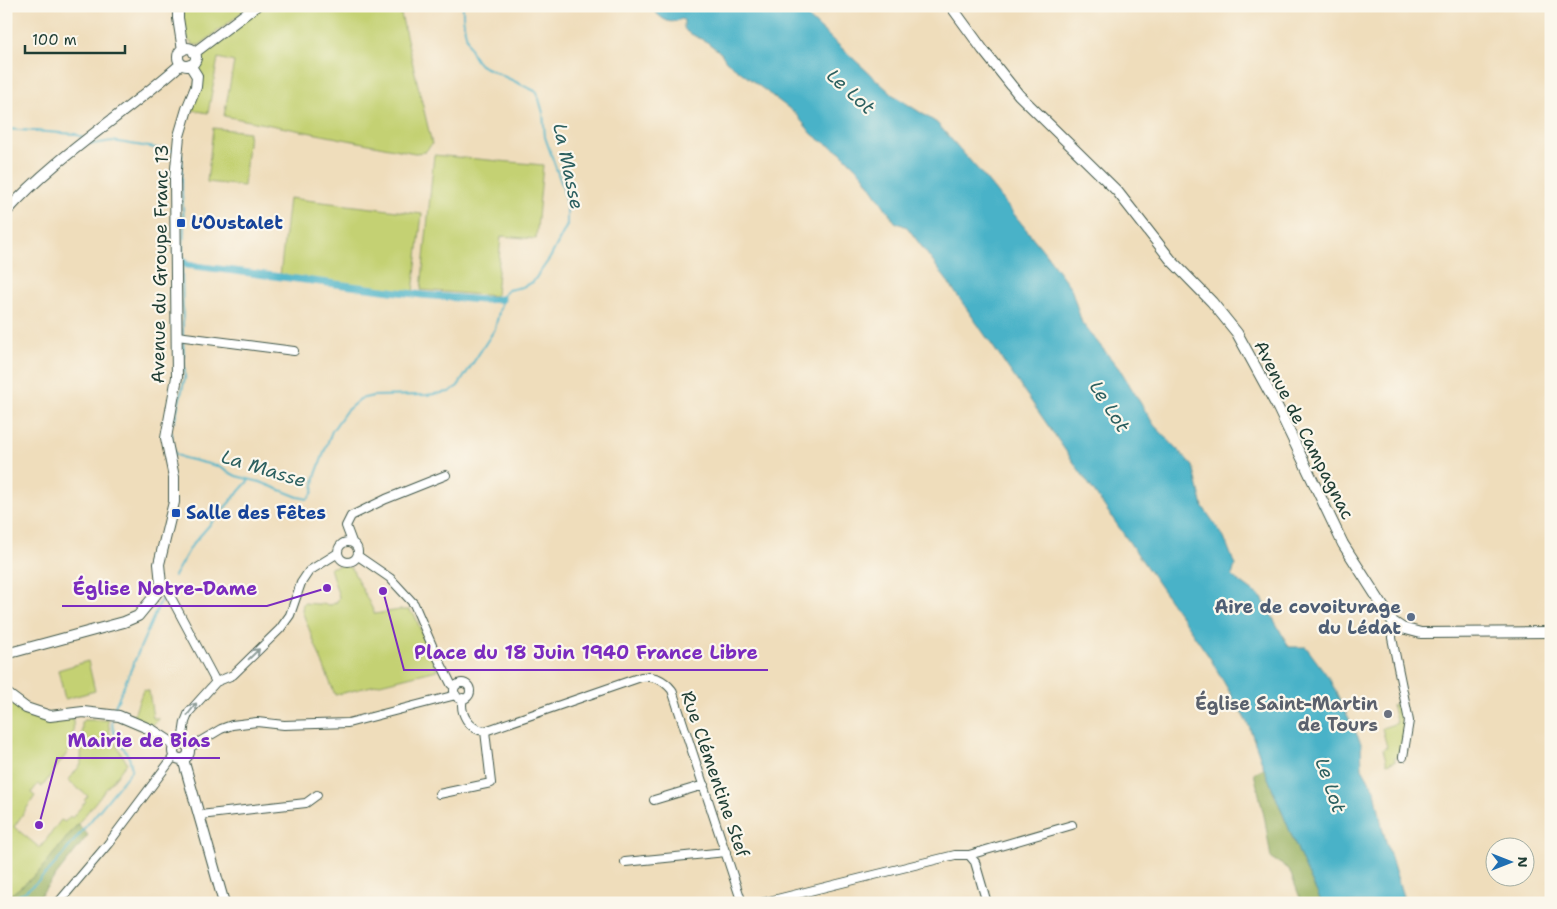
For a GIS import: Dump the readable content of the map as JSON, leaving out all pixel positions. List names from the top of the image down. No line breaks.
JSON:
{"streets":{"street":["Avenue du Groupe Franc 13","Avenue de Campagnac","Rue Clémentine Stef"]},"water":["Le Lot","La Masse"],"places":{"transit":["L'Oustalet","Salle des Fêtes"],"other":["Église Notre-Dame","Place du 18 Juin 1940 France Libre","Aire de covoiturage du Lédat","Église Saint-Martin de Tours","Mairie de Bias"]},"scale_bar":"100 m","north":"right"}
